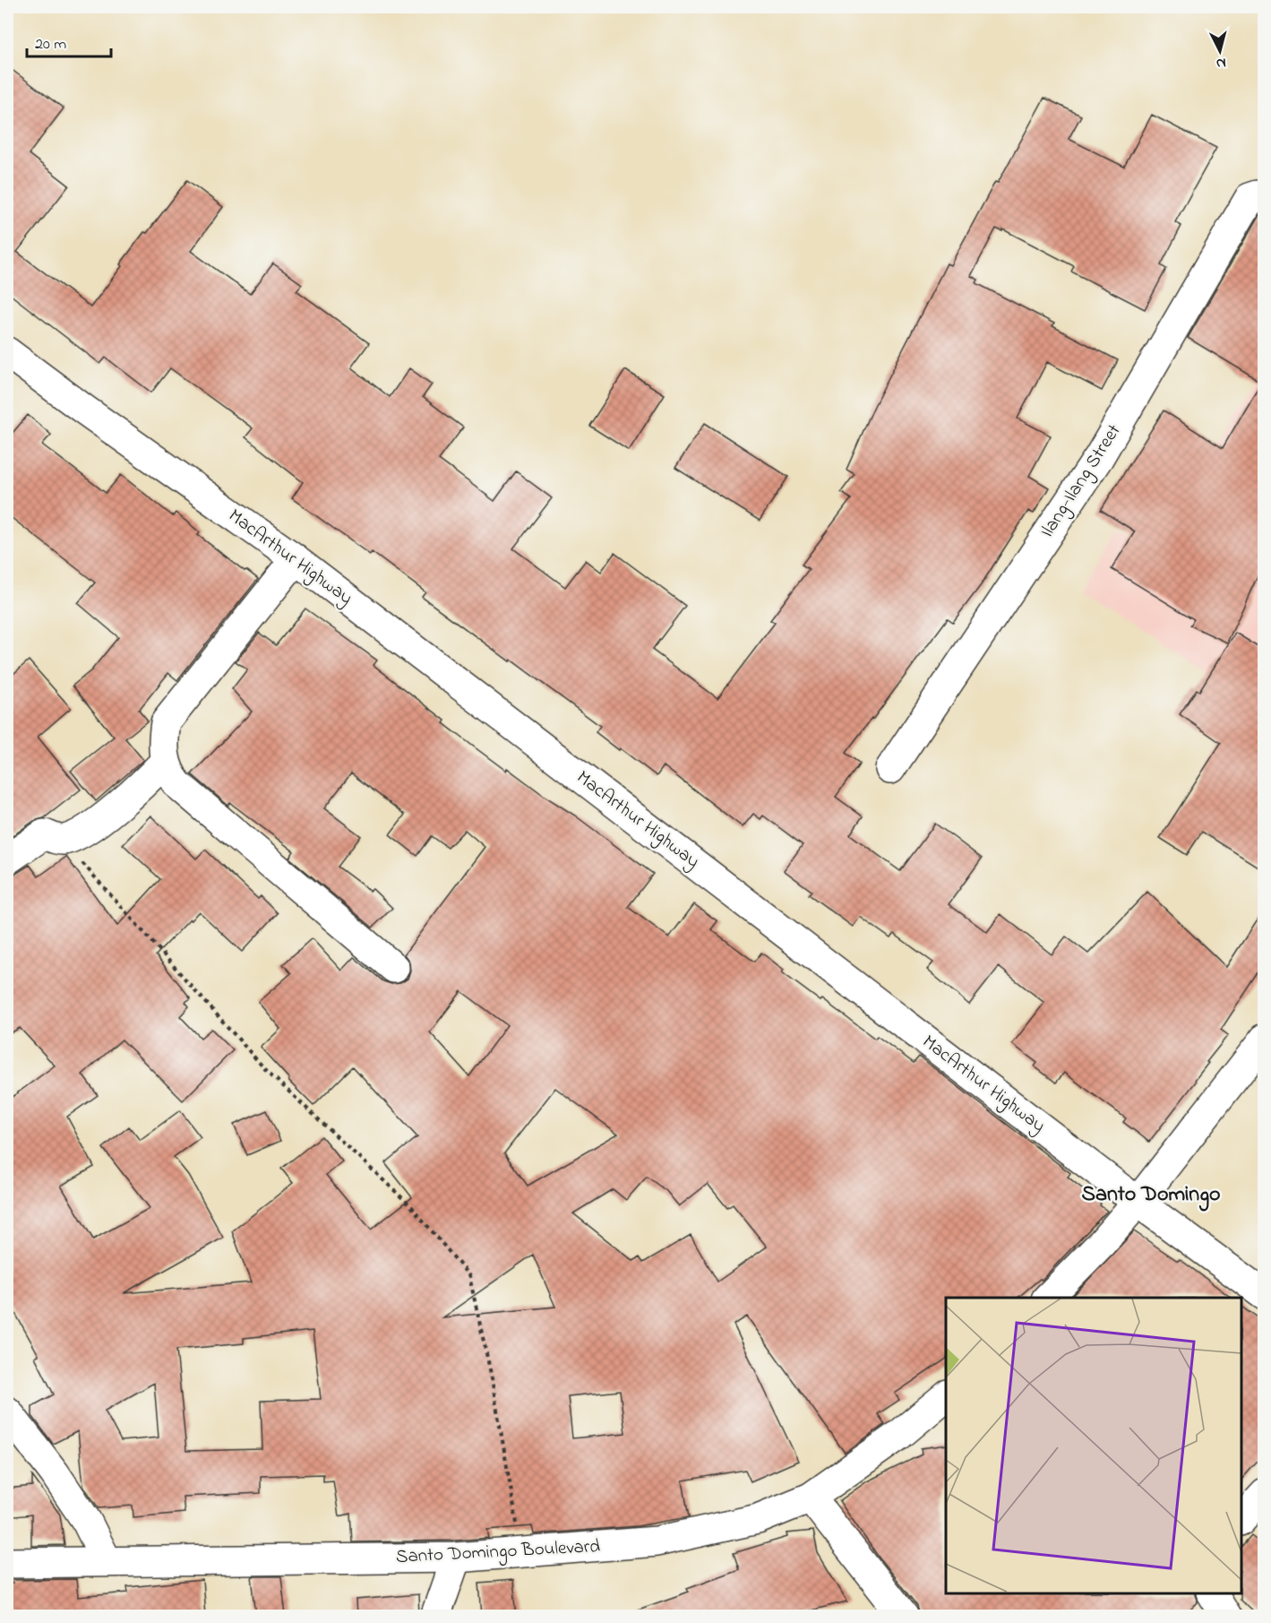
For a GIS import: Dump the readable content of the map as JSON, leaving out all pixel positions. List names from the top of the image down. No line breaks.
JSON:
{"streets":{"main road":["Ilang-Ilang Street","MacArthur Highway","Santo Domingo Boulevard"]},"districts":["Santo Domingo"],"scale_bar":"20 m","north":"bottom"}
